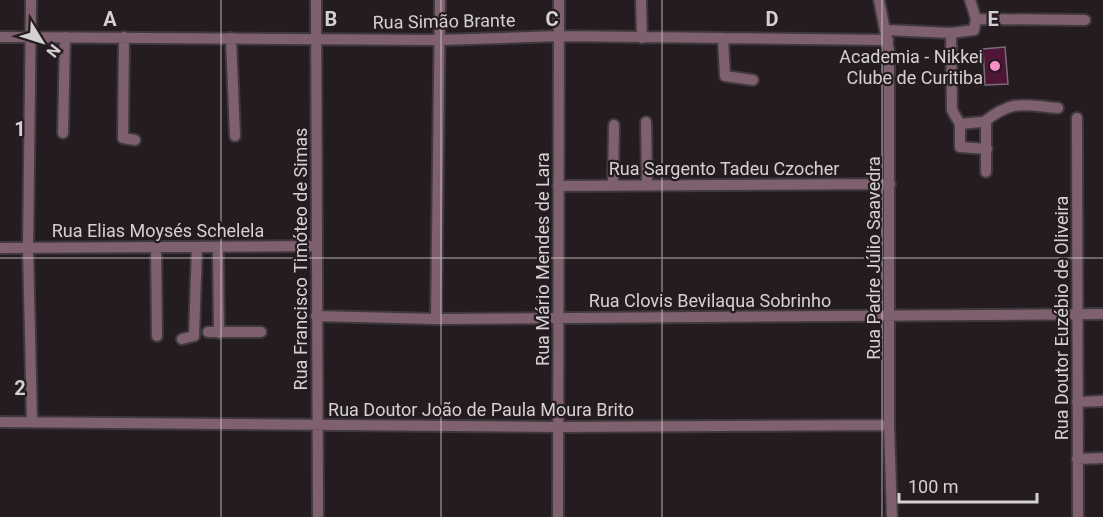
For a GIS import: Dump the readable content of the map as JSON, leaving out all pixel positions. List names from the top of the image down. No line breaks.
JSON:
{"streets":{"street":["Rua Simão Brante","Rua Sargento Tadeu Czocher","Rua Elias Moysés Schelela","Rua Padre Júlio Saavedra","Rua Francisco Timóteo de Simas","Rua Mário Mendes de Lara","Rua Clovis Bevilaqua Sobrinho","Rua Doutor Euzébio de Oliveira","Rua Doutor João de Paula Moura Brito"]},"crossings":[["Rua Simão Brante","Rua Padre Júlio Saavedra"],["Rua Simão Brante","Rua Francisco Timóteo de Simas"],["Rua Simão Brante","Rua Mário Mendes de Lara"],["Rua Sargento Tadeu Czocher","Rua Padre Júlio Saavedra"],["Rua Sargento Tadeu Czocher","Rua Mário Mendes de Lara"],["Rua Elias Moysés Schelela","Rua Francisco Timóteo de Simas"],["Rua Padre Júlio Saavedra","Rua Clovis Bevilaqua Sobrinho"],["Rua Padre Júlio Saavedra","Rua Doutor João de Paula Moura Brito"],["Rua Francisco Timóteo de Simas","Rua Clovis Bevilaqua Sobrinho"],["Rua Francisco Timóteo de Simas","Rua Doutor João de Paula Moura Brito"],["Rua Mário Mendes de Lara","Rua Clovis Bevilaqua Sobrinho"],["Rua Mário Mendes de Lara","Rua Doutor João de Paula Moura Brito"],["Rua Clovis Bevilaqua Sobrinho","Rua Doutor Euzébio de Oliveira"]],"places":["Academia - Nikkei Clube de Curitiba"],"scale_bar":"100 m","north":"bottom right","grid":{"columns":["A","B","C","D","E"],"rows":["1","2"]}}
